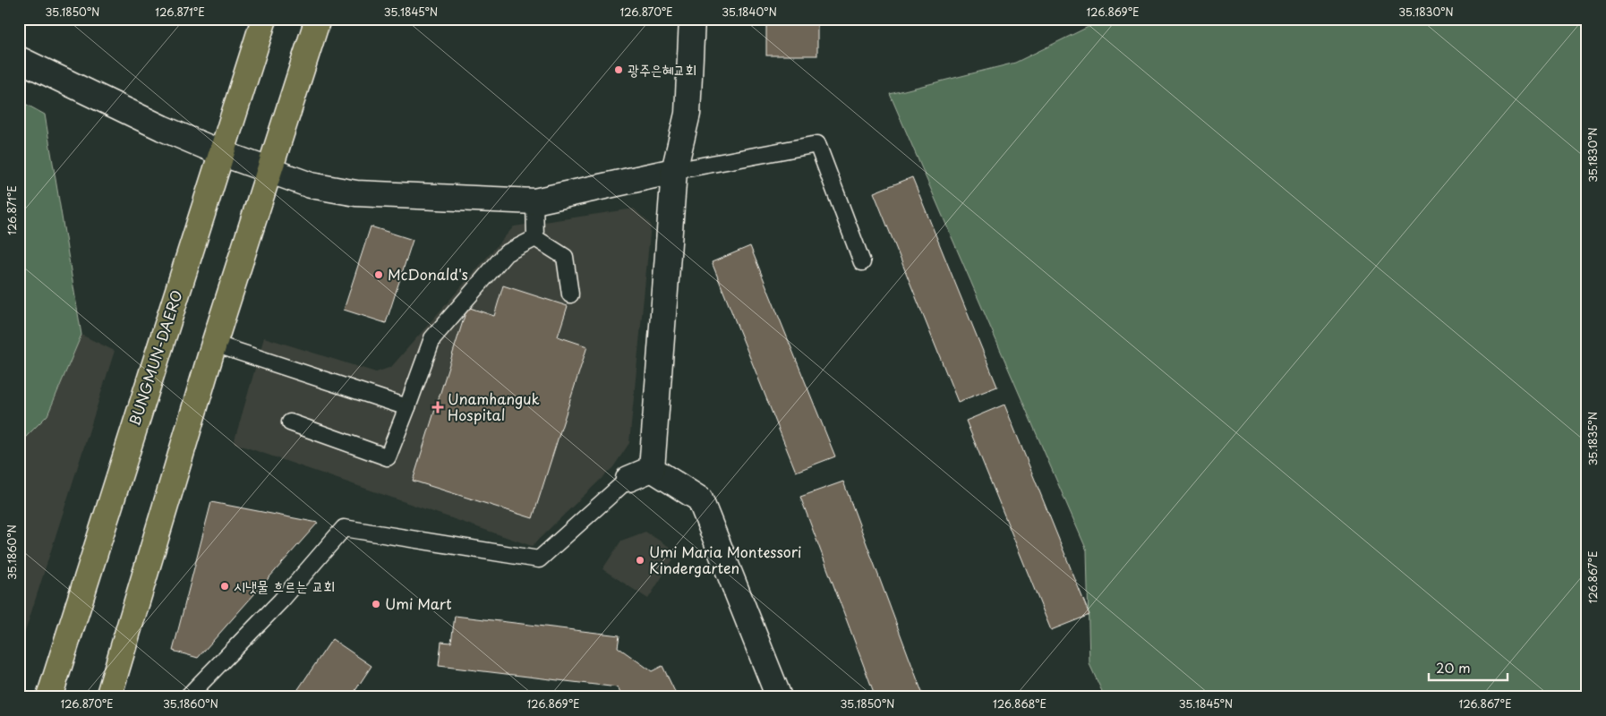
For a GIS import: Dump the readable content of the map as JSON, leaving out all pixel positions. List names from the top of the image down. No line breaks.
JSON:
{"streets":{"main road":["BUNGMUN-DAERO"]},"places":{"other":["광주은혜교회","McDonald's","Umi Maria Montessori Kindergarten","시냇물 흐르는 교회","Umi Mart"],"health":["Unamhanguk Hospital"]},"scale_bar":"20 m","coordinates":["35.1850°N","126.871°E","35.1845°N","126.870°E","35.1840°N","126.869°E","35.1830°N","35.1835°N","35.1860°N","126.867°E","126.868°E"]}
